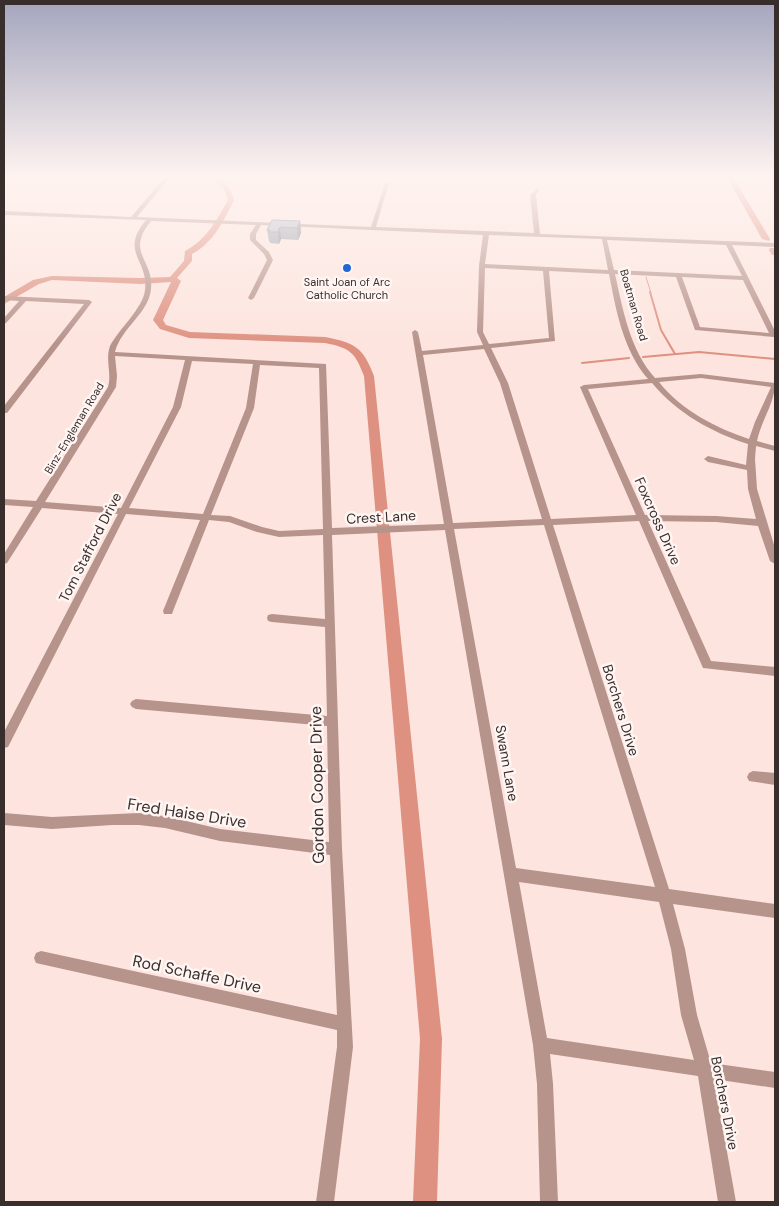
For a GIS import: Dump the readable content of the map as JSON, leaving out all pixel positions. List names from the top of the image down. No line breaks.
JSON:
{"streets":{"street":["Boatman Road","Binz-Engleman Road","Crest Lane","Foxcross Drive","Tom Stafford Drive","Borchers Drive","Swann Lane","Gordon Cooper Drive","Fred Haise Drive","Rod Schaffe Drive"]},"crossings":[["Boatman Road","Foxcross Drive"],["Binz-Engleman Road","Crest Lane"],["Crest Lane","Foxcross Drive"],["Crest Lane","Tom Stafford Drive"],["Crest Lane","Borchers Drive"],["Crest Lane","Swann Lane"],["Crest Lane","Gordon Cooper Drive"],["Gordon Cooper Drive","Fred Haise Drive"],["Gordon Cooper Drive","Rod Schaffe Drive"]],"places":["Saint Joan of Arc Catholic Church"]}
